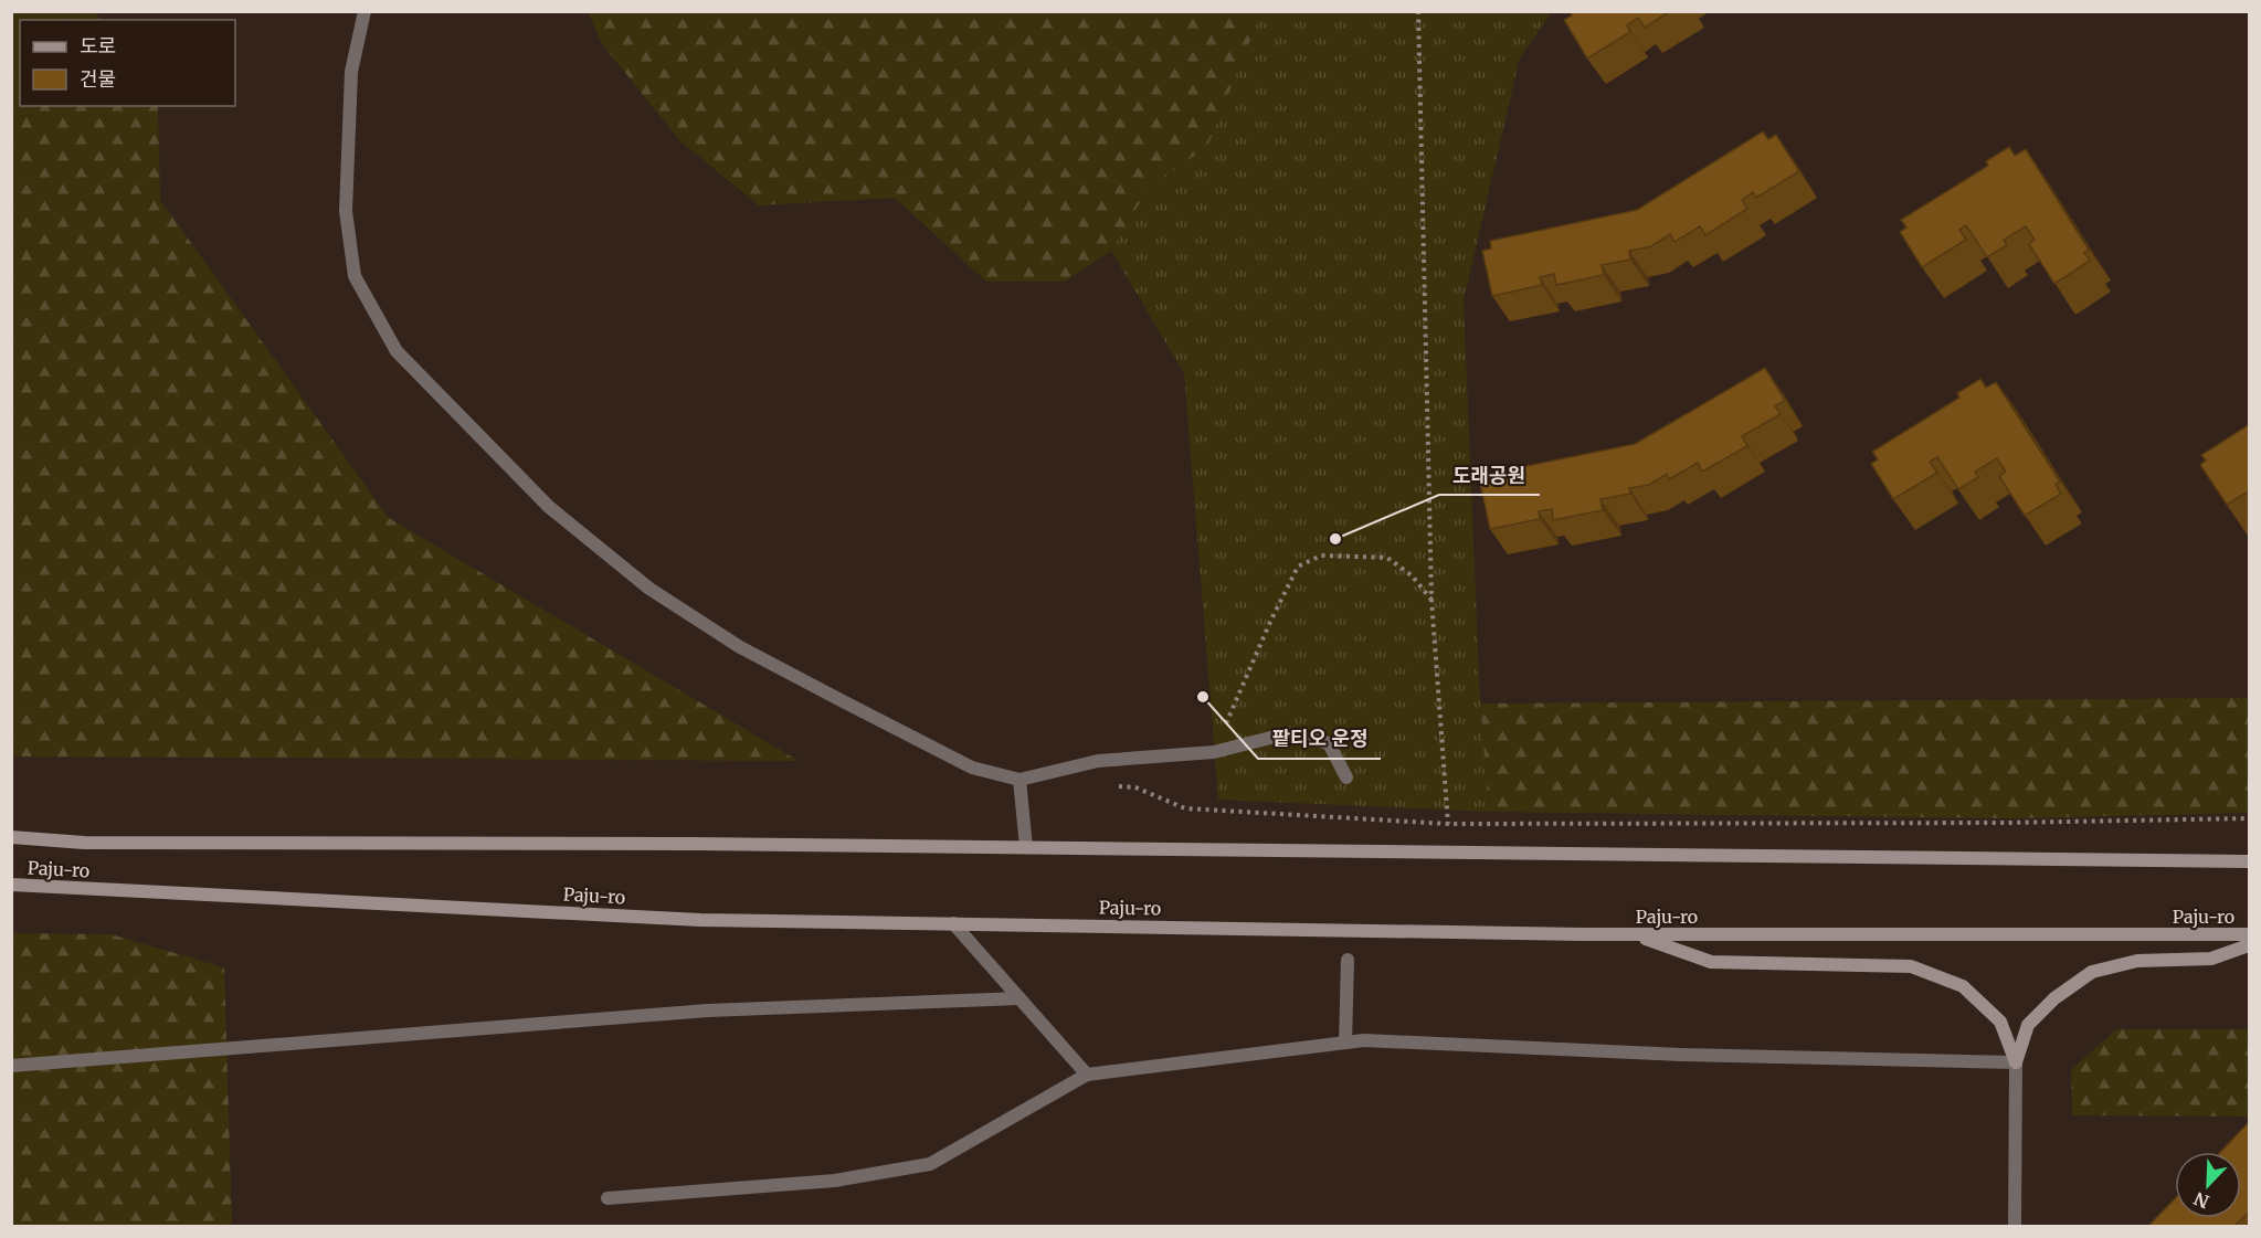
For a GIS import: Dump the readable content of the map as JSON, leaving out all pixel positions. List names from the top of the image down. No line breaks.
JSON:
{"streets":{"main road":["Paju-ro"]},"places":["도래공원","팥티오 운정"],"legend":["도로","건물"],"north":"bottom left"}
